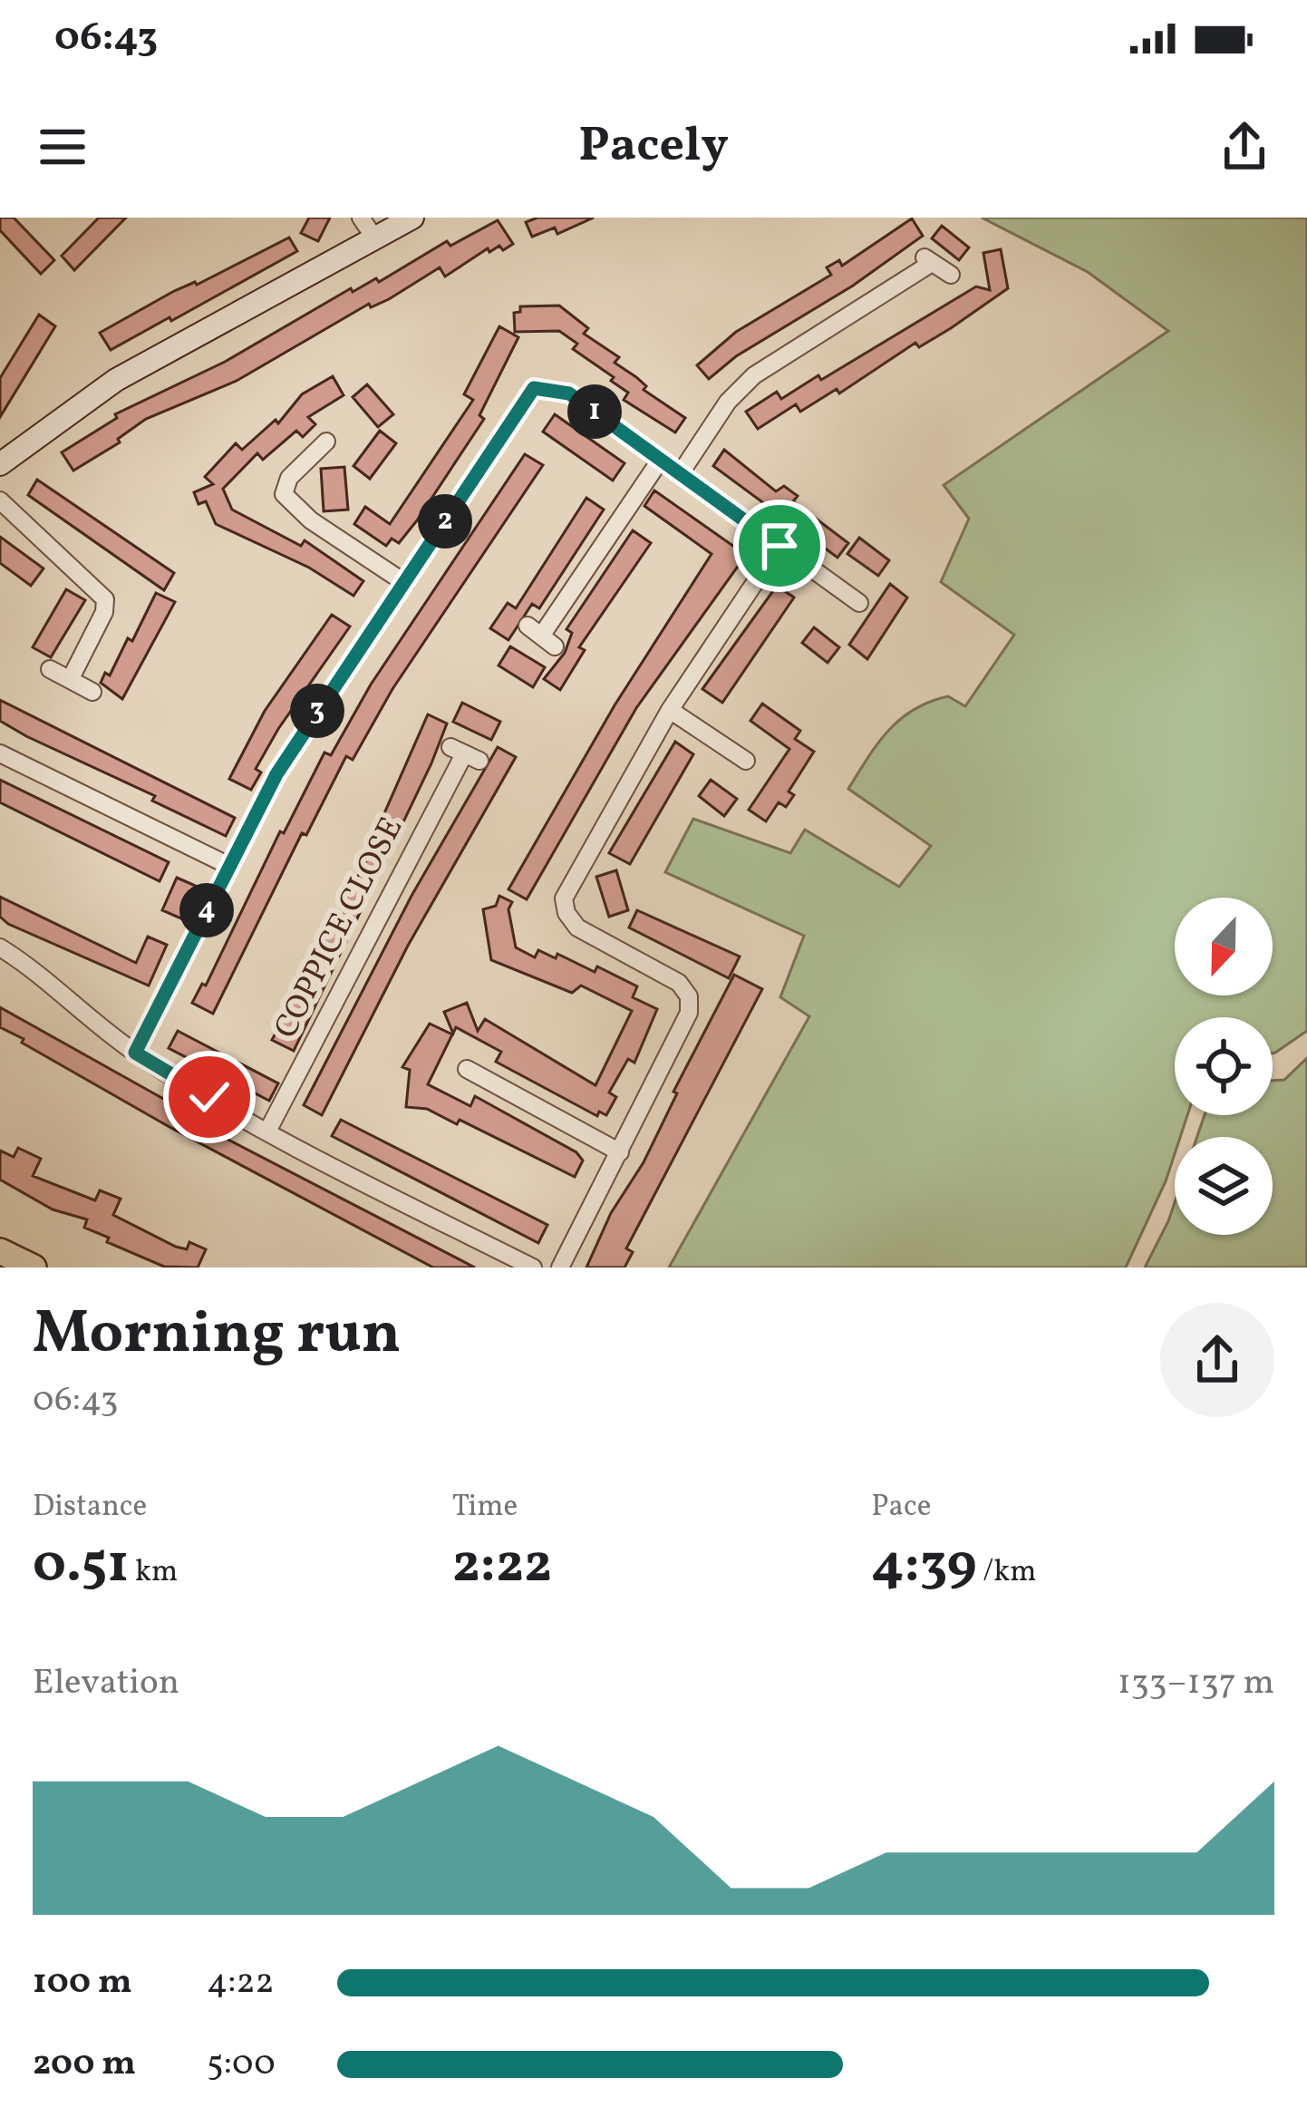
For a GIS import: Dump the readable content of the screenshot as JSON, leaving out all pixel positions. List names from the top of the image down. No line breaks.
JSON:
{"streets":{"street":["COPPICE CLOSE"]},"north":"bottom","page":{"status":"06:43","header":"Pacely","pins":["1","2","3","4"],"heading":["Morning run","06:43"],"stats":[["Distance","0.51 km"],["Time","2:22"],["Pace","4:39 /km"]],"chart":["Elevation","133–137 m"],"list":[{"name":"100 m","note":"4:22"},{"name":"200 m","note":"5:00"}]}}
